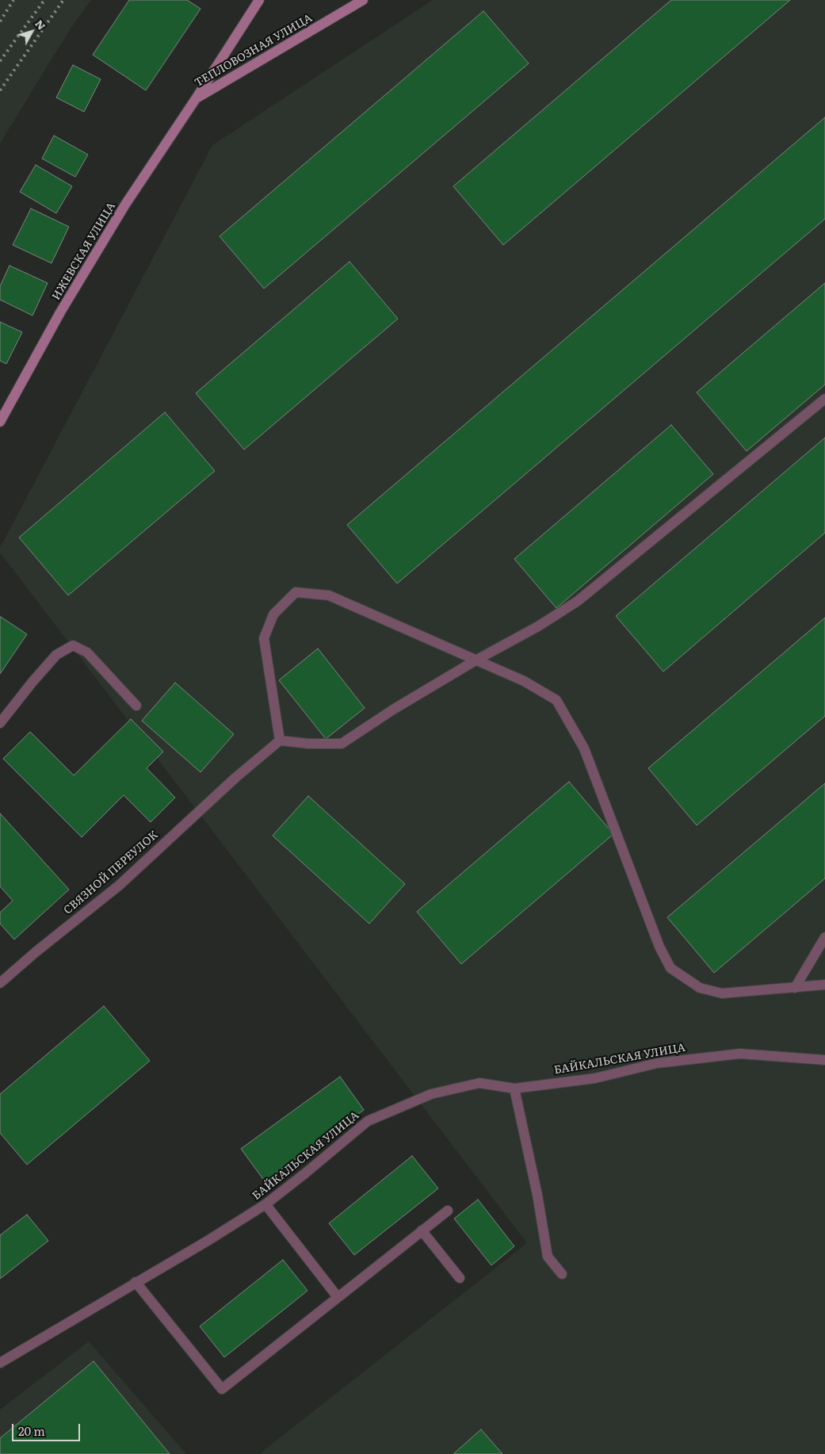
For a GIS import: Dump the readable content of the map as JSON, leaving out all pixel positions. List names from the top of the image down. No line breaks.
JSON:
{"streets":{"street":["ТЕПЛОВОЗНАЯ УЛИЦА","ИЖЕВСКАЯ УЛИЦА","СВЯЗНОЙ ПЕРЕУЛОК","БАЙКАЛЬСКАЯ УЛИЦА"]},"crossings":[["ТЕПЛОВОЗНАЯ УЛИЦА","ИЖЕВСКАЯ УЛИЦА"]],"scale_bar":"20 m","north":"top right"}
